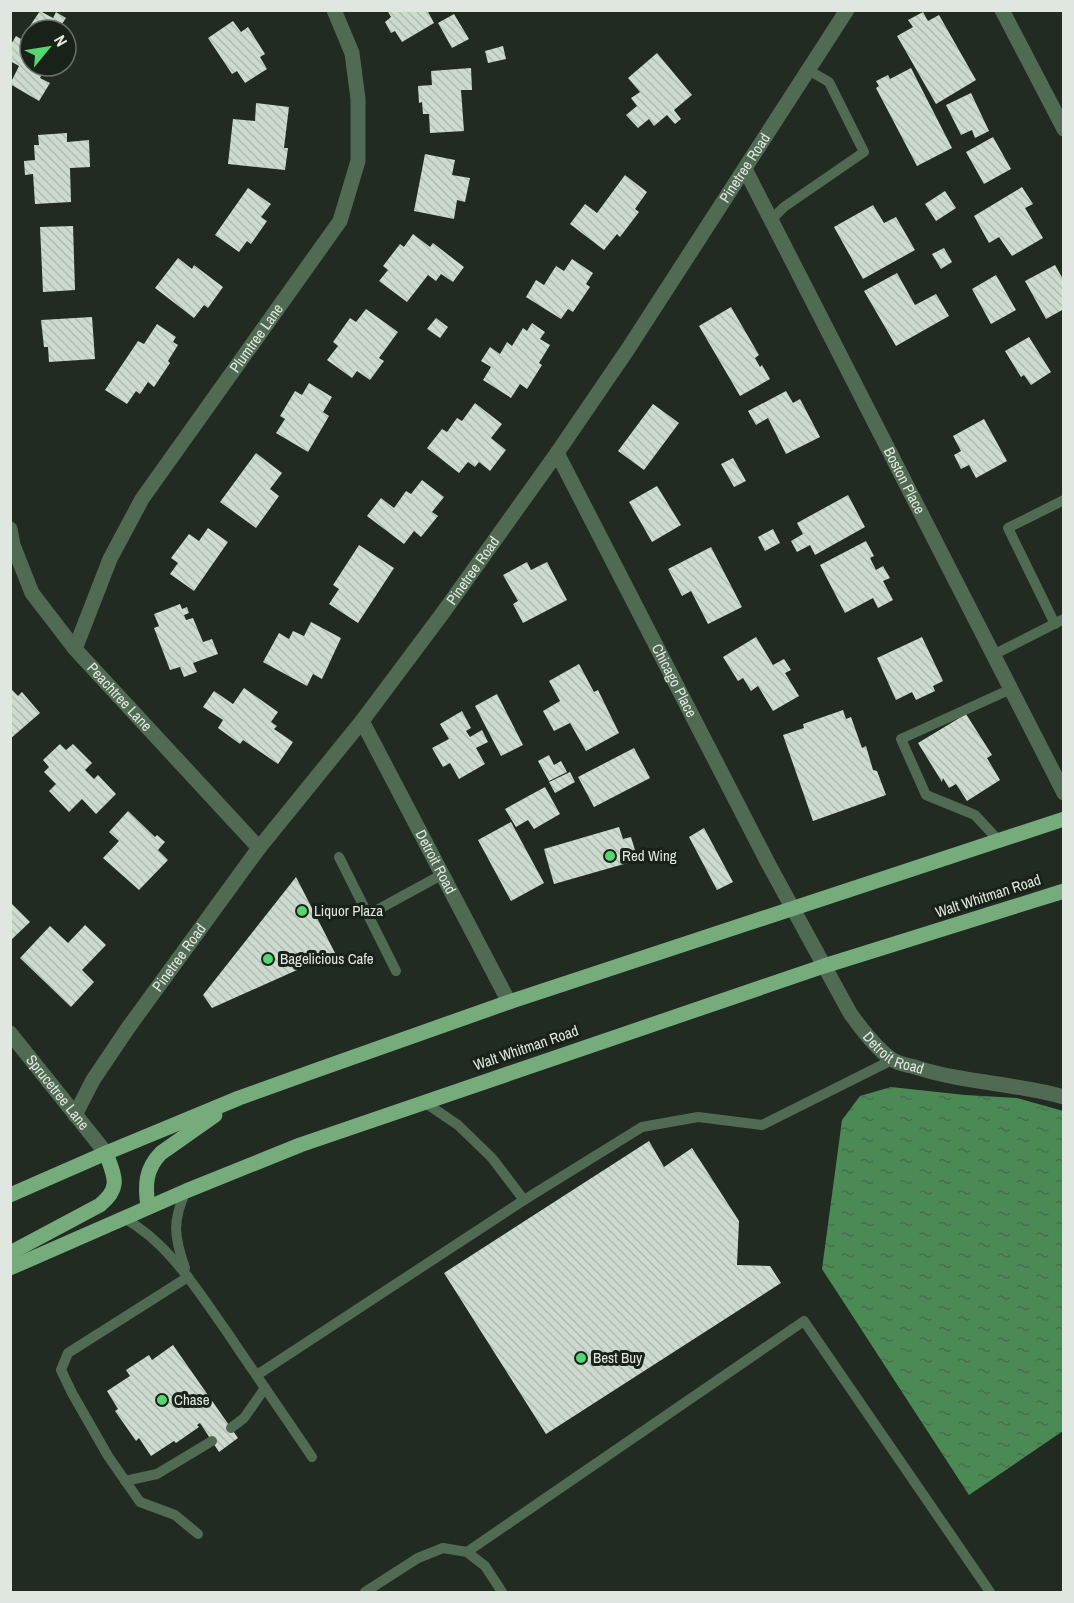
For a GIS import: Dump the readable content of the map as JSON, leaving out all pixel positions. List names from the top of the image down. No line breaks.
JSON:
{"streets":{"main road":["Walt Whitman Road"],"street":["Pinetree Road","Plumtree Lane","Boston Place","Chicago Place","Peachtree Lane","Detroit Road","Sprucetree Lane"]},"crossings":[["Pinetree Road","Boston Place"],["Pinetree Road","Chicago Place"],["Pinetree Road","Peachtree Lane"],["Pinetree Road","Detroit Road"],["Pinetree Road","Sprucetree Lane"],["Plumtree Lane","Peachtree Lane"],["Chicago Place","Detroit Road"],["Detroit Road","Walt Whitman Road"]],"places":["Red Wing","Liquor Plaza","Bagelicious Cafe","Best Buy","Chase"],"north":"top right"}
